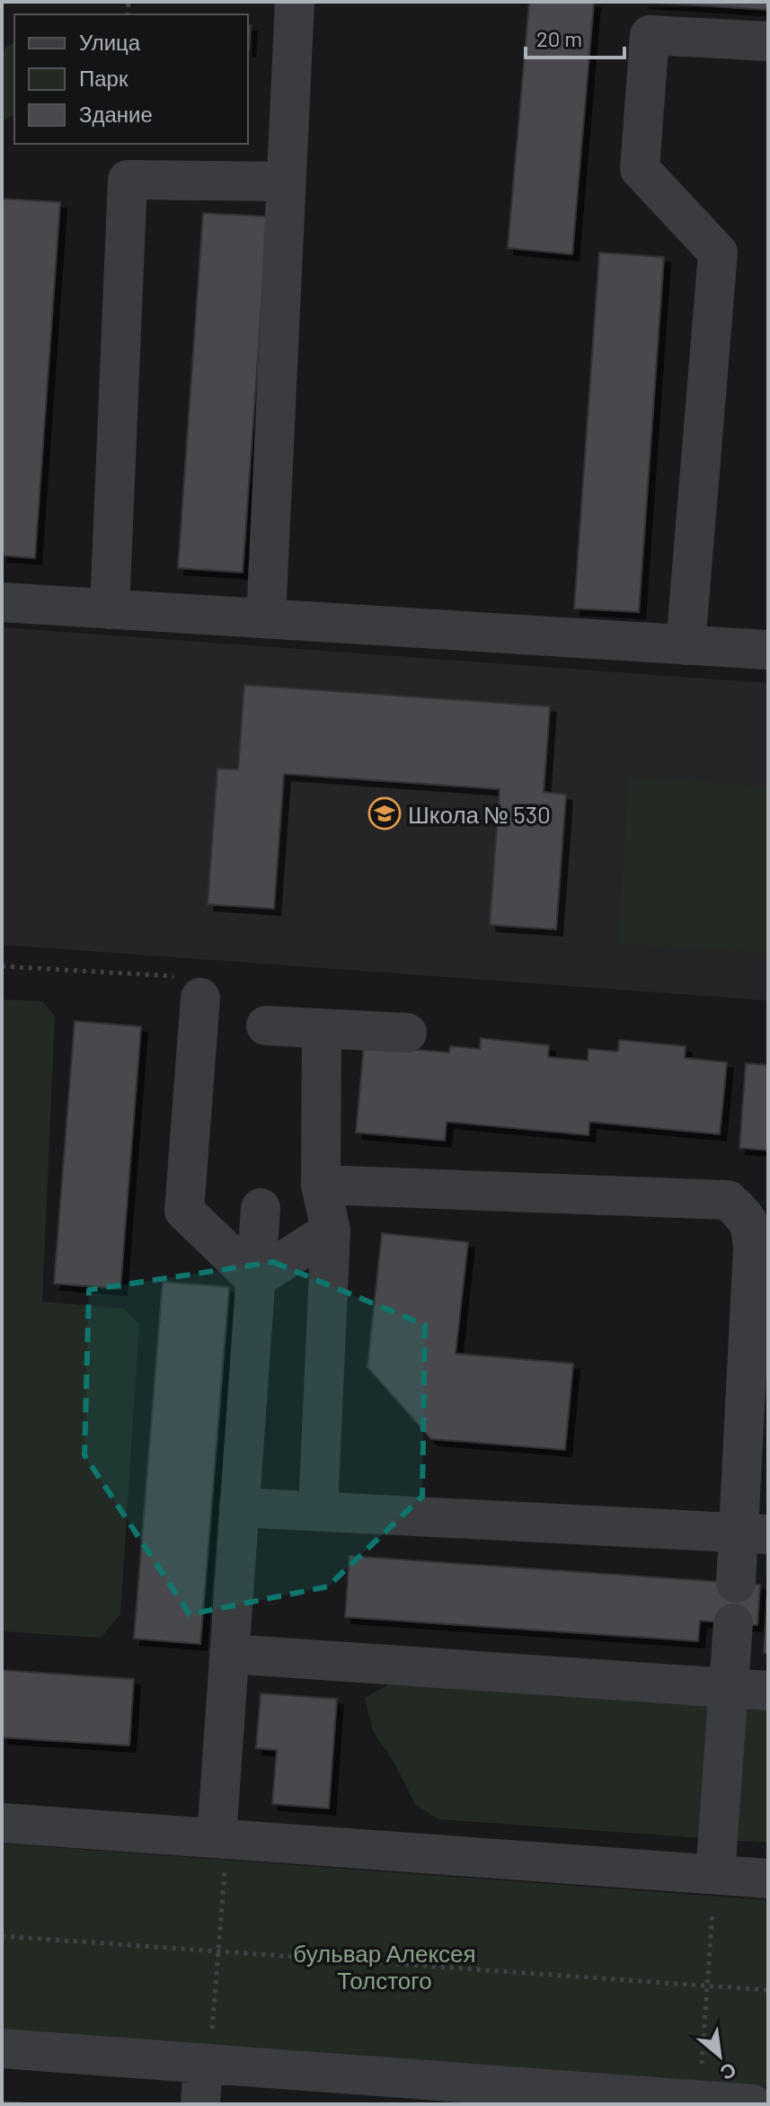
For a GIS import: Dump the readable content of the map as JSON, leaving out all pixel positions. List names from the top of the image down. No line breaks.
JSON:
{"parks":["бульвар Алексея Толстого"],"places":{"school or university":["Школа № 530"]},"legend":["Улица","Парк","Здание"],"scale_bar":"20 m","north":"bottom right"}
